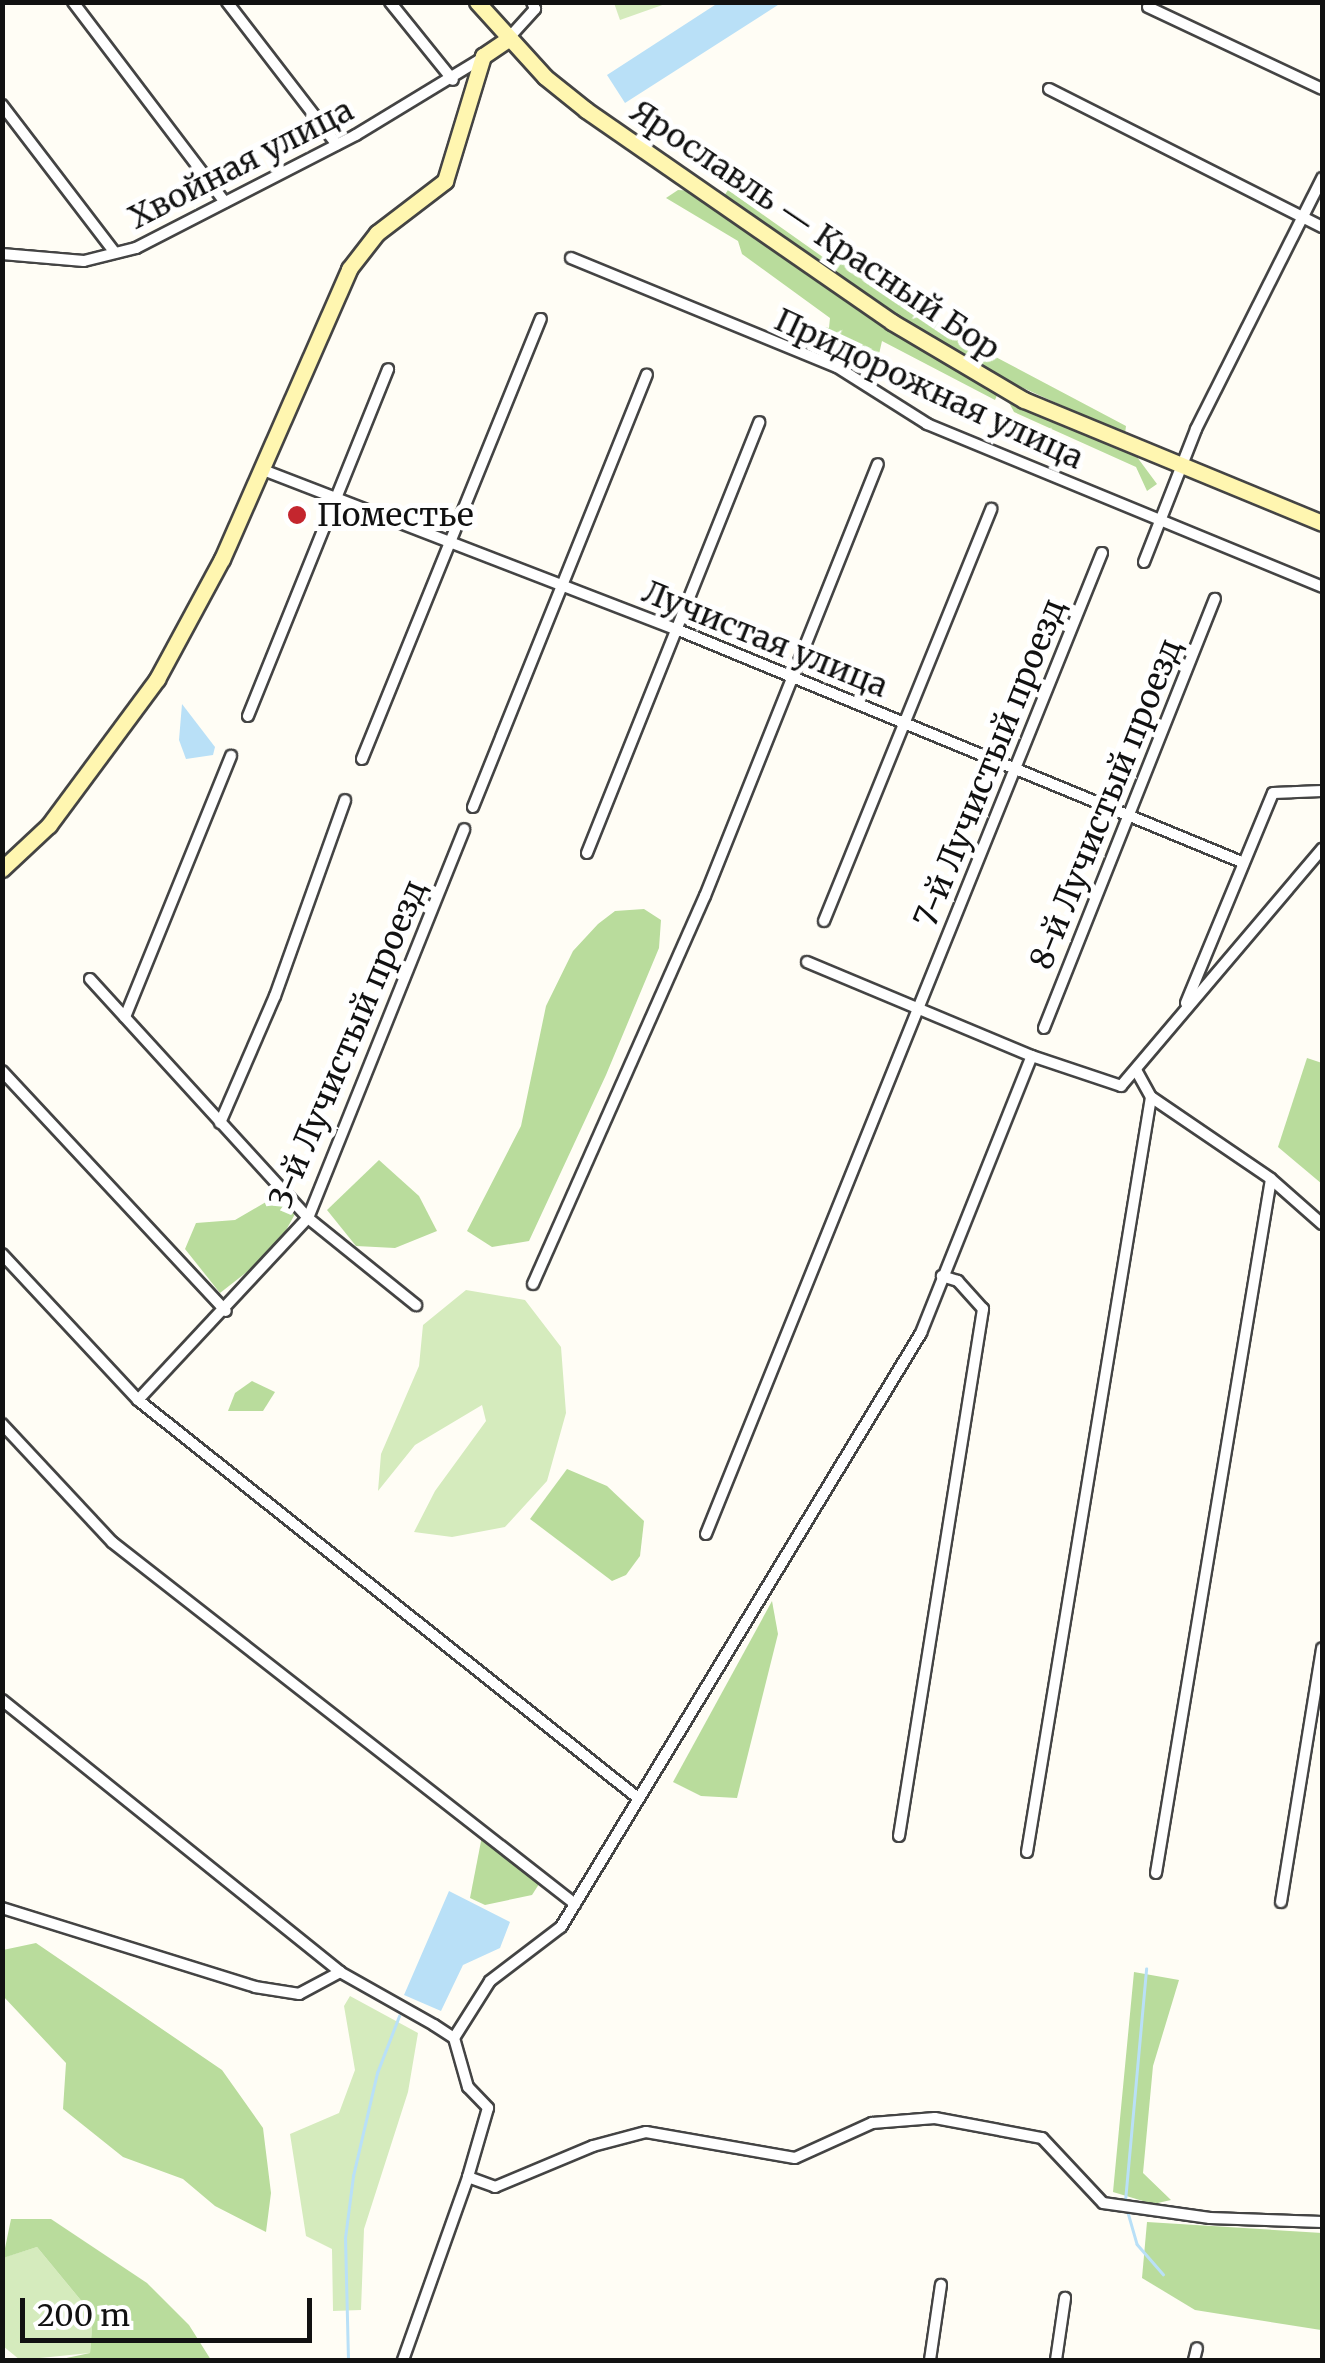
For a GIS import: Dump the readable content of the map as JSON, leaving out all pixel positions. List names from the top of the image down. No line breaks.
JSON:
{"streets":{"street":["Хвойная улица","Ярославль — Красный Бор","Придорожная улица","Лучистая улица","7-й Лучистый проезд","8-й Лучистый проезд","3-й Лучистый проезд"]},"crossings":[["Лучистая улица","7-й Лучистый проезд"],["Лучистая улица","8-й Лучистый проезд"]],"places":["Поместье"],"scale_bar":"200 m"}
